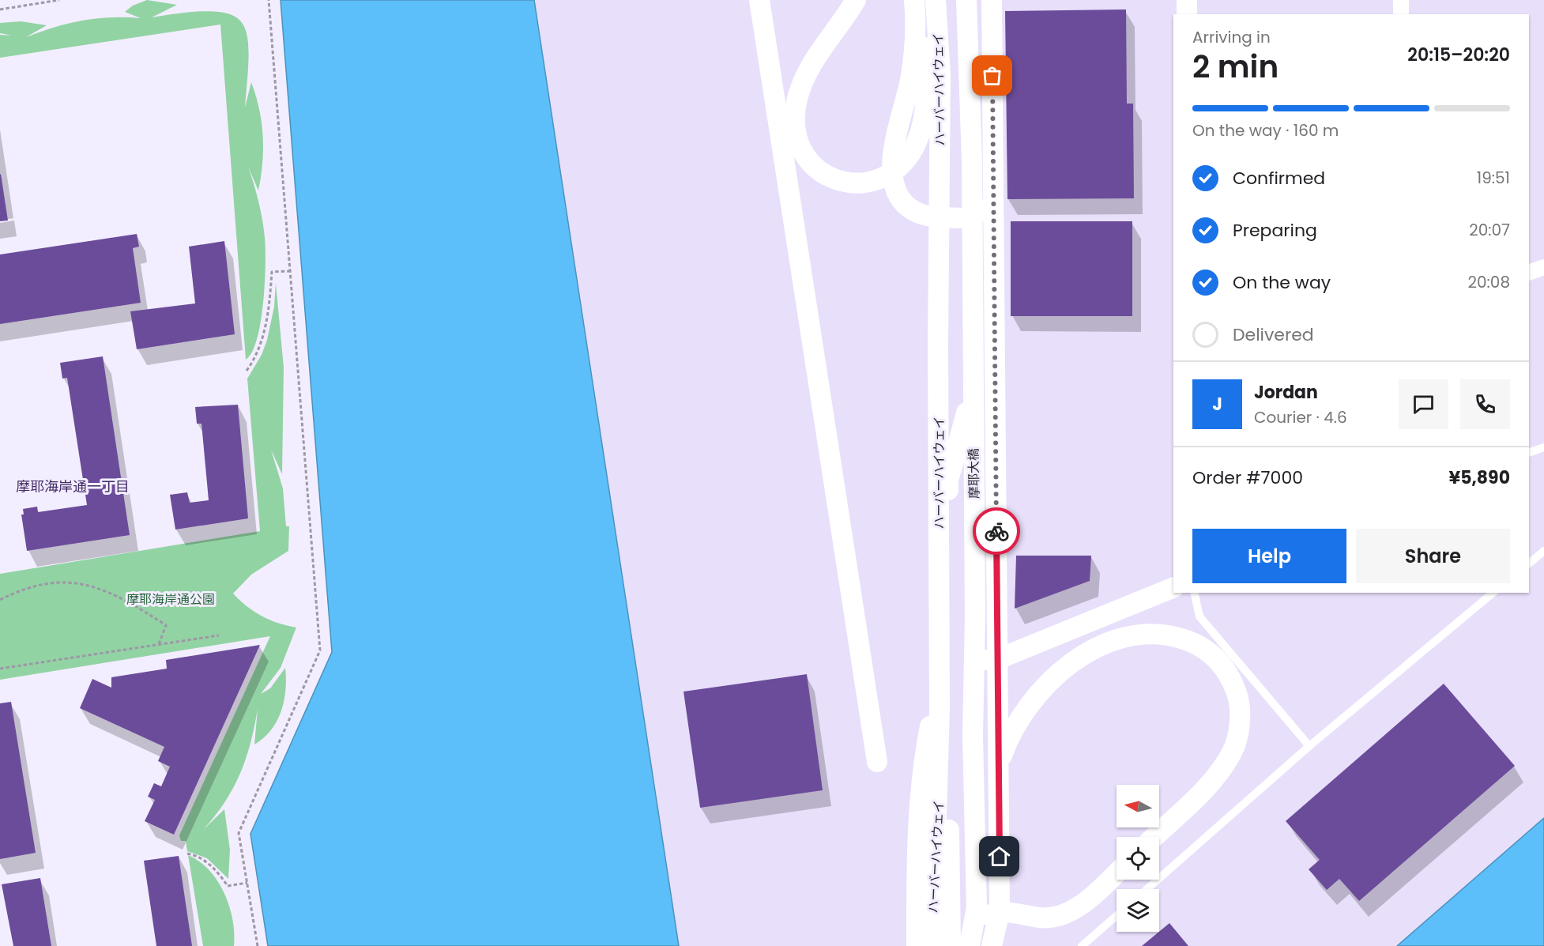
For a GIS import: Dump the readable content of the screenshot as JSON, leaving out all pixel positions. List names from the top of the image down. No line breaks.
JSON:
{"streets":{"street":["ハーバーハイウェイ","摩耶大橋"]},"districts":["摩耶海岸通一丁目"],"parks":["摩耶海岸通公園"],"north":"left","page":{"heading":["2 min","Arriving in","20:15–20:20"],"panel":["Jordan","Courier · 4.6","Order #7000","¥5,890"],"bar":"On the way · 160 m","list":[["Confirmed","19:51"],["Preparing","20:07"],["On the way","20:08"],"Delivered"],"round":"J","buttons":["Help","Share"]}}
